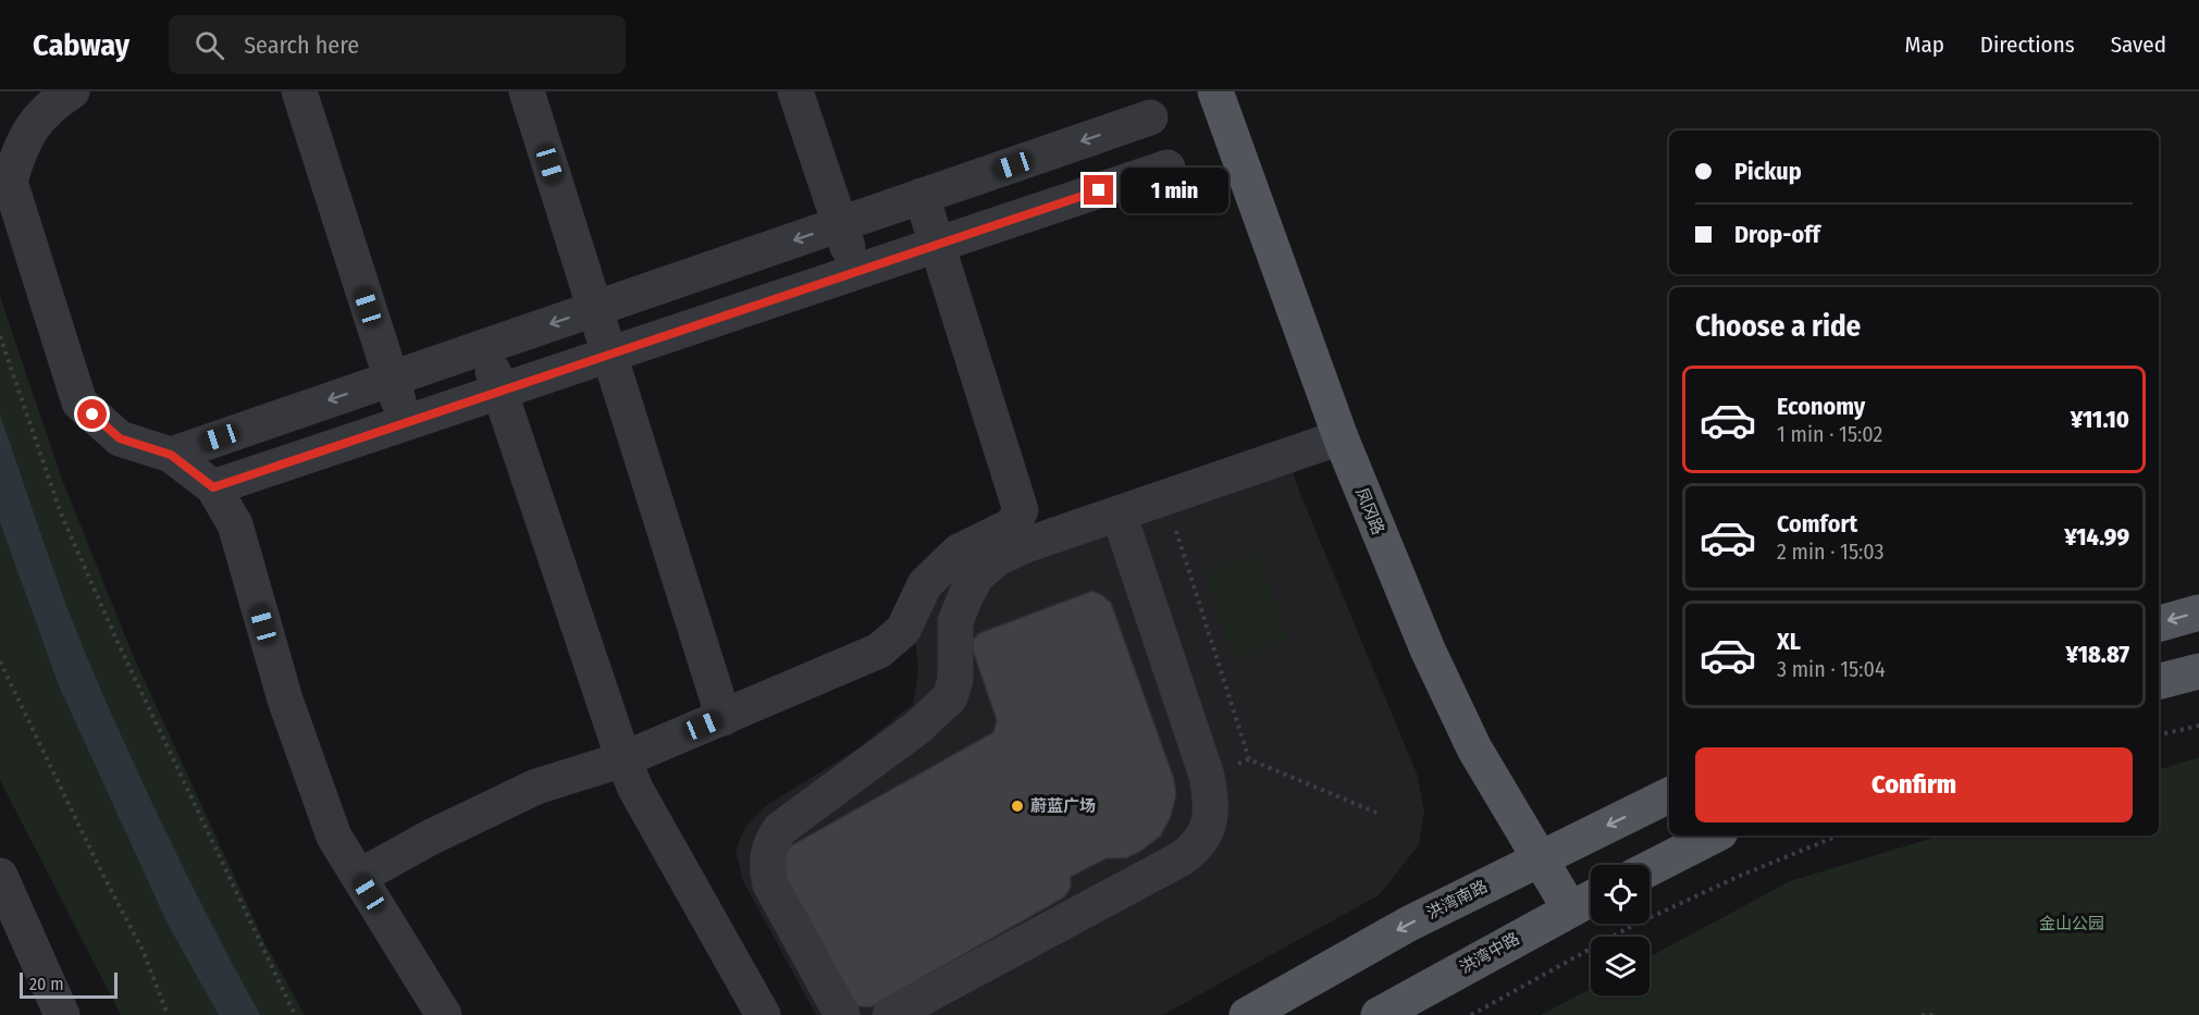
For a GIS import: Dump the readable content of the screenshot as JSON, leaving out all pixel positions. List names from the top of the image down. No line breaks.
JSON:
{"streets":{"main road":["凤冈路","洪湾南路","洪湾中路"]},"crossings":[["凤冈路","洪湾南路"],["凤冈路","洪湾中路"]],"one_way":["洪湾南路"],"parks":["金山公园"],"places":["蔚蓝广场"],"scale_bar":"20 m","page":{"header":"Cabway","search":"Search here","nav":["Map","Directions","Saved"],"banner":["Pickup","Drop-off"],"bubble":"1 min","heading":"Choose a ride","list":[{"name":"Economy","note":"1 min · 15:02","value":"¥11.10"},{"name":"Comfort","note":"2 min · 15:03","value":"¥14.99"},{"name":"XL","note":"3 min · 15:04","value":"¥18.87"}],"buttons":"Confirm","scale":"20 m"}}
